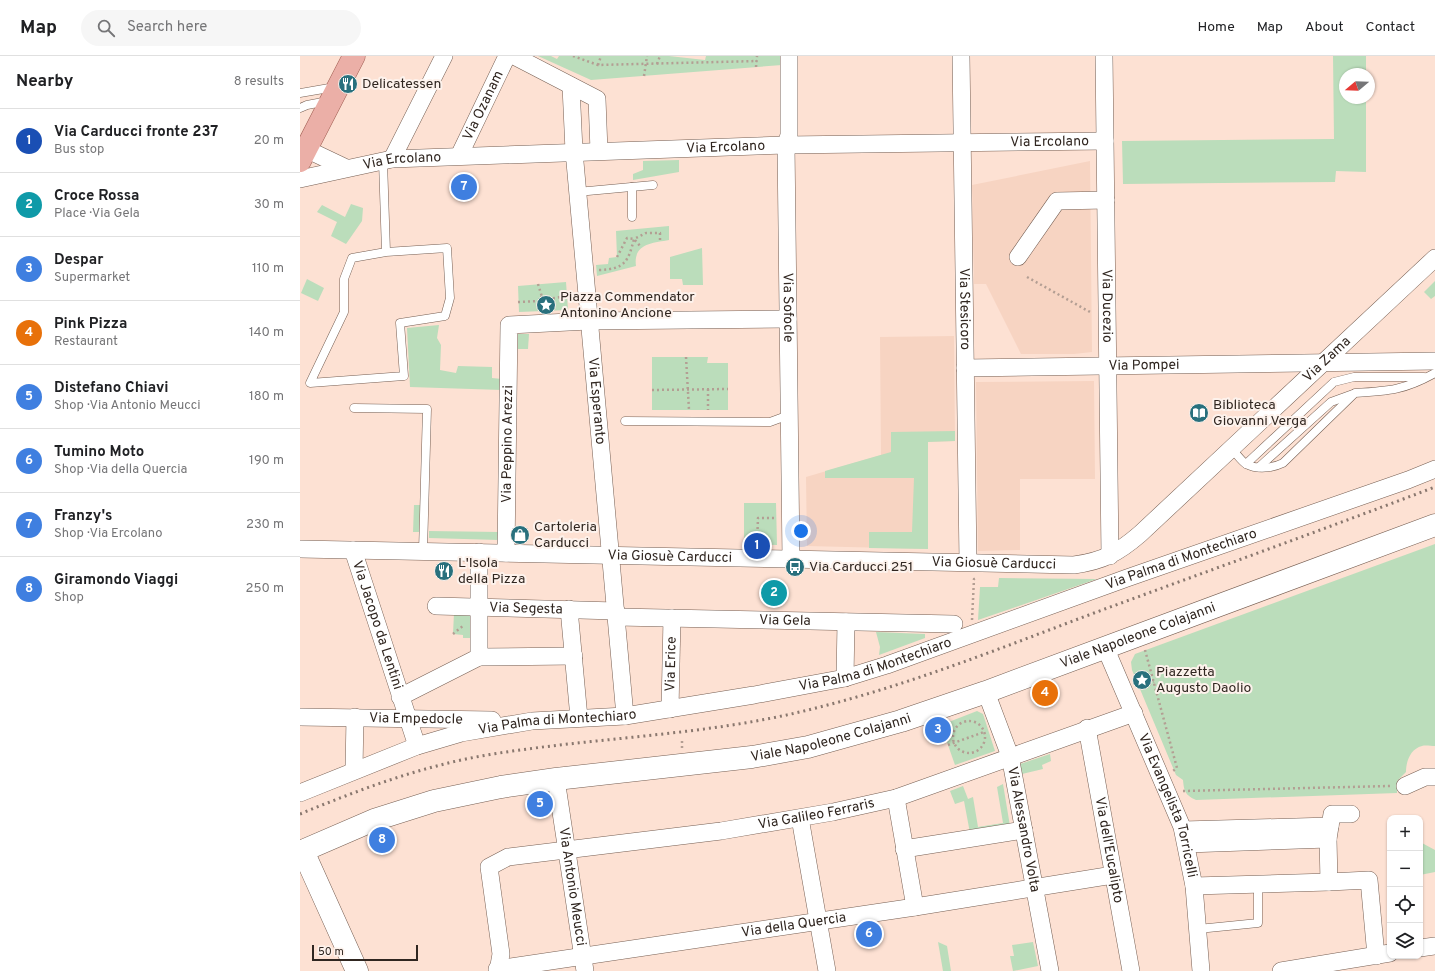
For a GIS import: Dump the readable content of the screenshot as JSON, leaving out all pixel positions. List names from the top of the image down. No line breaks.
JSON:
{"streets":{"street":["Via Ozanam","Via Ercolano","Via Ducezio","Via Sofocle","Via Stesicoro","Via Zama","Via Pompei","Via Esperanto","Via Peppino Arezzi","Via Giosuè Carducci","Via Palma di Montechiaro","Via Segesta","Via Gela","Via Jacopo da Lentini","Viale Napoleone Colajanni","Via Erice","Via Empedocle","Via Evangelista Torricelli","Via Galileo Ferraris","Via Alessandro Volta","Via dell'Eucalipto","Via Antonio Meucci","Via della Quercia"]},"crossings":[["Via Ozanam","Via Ercolano"],["Via Ercolano","Via Ducezio"],["Via Ercolano","Via Sofocle"],["Via Ercolano","Via Stesicoro"],["Via Ercolano","Via Esperanto"],["Via Ducezio","Via Zama"],["Via Ducezio","Via Pompei"],["Via Ducezio","Via Giosuè Carducci"],["Via Sofocle","Via Giosuè Carducci"],["Via Stesicoro","Via Pompei"],["Via Stesicoro","Via Giosuè Carducci"],["Via Zama","Via Pompei"],["Via Zama","Via Giosuè Carducci"],["Via Esperanto","Via Peppino Arezzi"],["Via Esperanto","Via Giosuè Carducci"],["Via Esperanto","Via Palma di Montechiaro"],["Via Esperanto","Via Segesta"],["Via Esperanto","Via Gela"],["Via Peppino Arezzi","Via Giosuè Carducci"],["Via Giosuè Carducci","Via Jacopo da Lentini"],["Via Palma di Montechiaro","Via Jacopo da Lentini"],["Via Palma di Montechiaro","Via Erice"],["Via Palma di Montechiaro","Via Empedocle"],["Via Segesta","Via Gela"],["Via Gela","Via Erice"],["Via Jacopo da Lentini","Via Empedocle"],["Viale Napoleone Colajanni","Via Evangelista Torricelli"],["Viale Napoleone Colajanni","Via Alessandro Volta"],["Viale Napoleone Colajanni","Via Antonio Meucci"],["Via Evangelista Torricelli","Via Galileo Ferraris"],["Via Galileo Ferraris","Via Alessandro Volta"],["Via Galileo Ferraris","Via dell'Eucalipto"],["Via Galileo Ferraris","Via Antonio Meucci"],["Via Galileo Ferraris","Via della Quercia"],["Via Alessandro Volta","Via della Quercia"],["Via dell'Eucalipto","Via della Quercia"],["Via Antonio Meucci","Via della Quercia"]],"places":{"restaurant":["Delicatessen","L'Isola della Pizza"],"place":["Piazza Commendator Antonino Ancione","Piazzetta Augusto Daolio"],"library":["Biblioteca Giovanni Verga"],"shop":["Cartoleria Carducci"],"bus stop":["Via Carducci 251"]},"scale_bar":"50 m","north":"left","page":{"header":"Map","search":"Search here","nav":["Home","Map","About","Contact"],"heading":["Nearby","8 results"],"list":[{"mark":"1","name":"Via Carducci fronte 237","note":"Bus stop","value":"20 m"},{"mark":"2","name":"Croce Rossa","note":"Place · Via Gela","value":"30 m"},{"mark":"3","name":"Despar","note":"Supermarket","value":"110 m"},{"mark":"4","name":"Pink Pizza","note":"Restaurant","value":"140 m"},{"mark":"5","name":"Distefano Chiavi","note":"Shop · Via Antonio Meucci","value":"180 m"},{"mark":"6","name":"Tumino Moto","note":"Shop · Via della Quercia","value":"190 m"},{"mark":"7","name":"Franzy's","note":"Shop · Via Ercolano","value":"230 m"},{"mark":"8","name":"Giramondo Viaggi","note":"Shop","value":"250 m"}],"pins":["7","1","2","4","3","5","8","6"],"map_buttons":["+","−"],"scale":"50 m"}}
